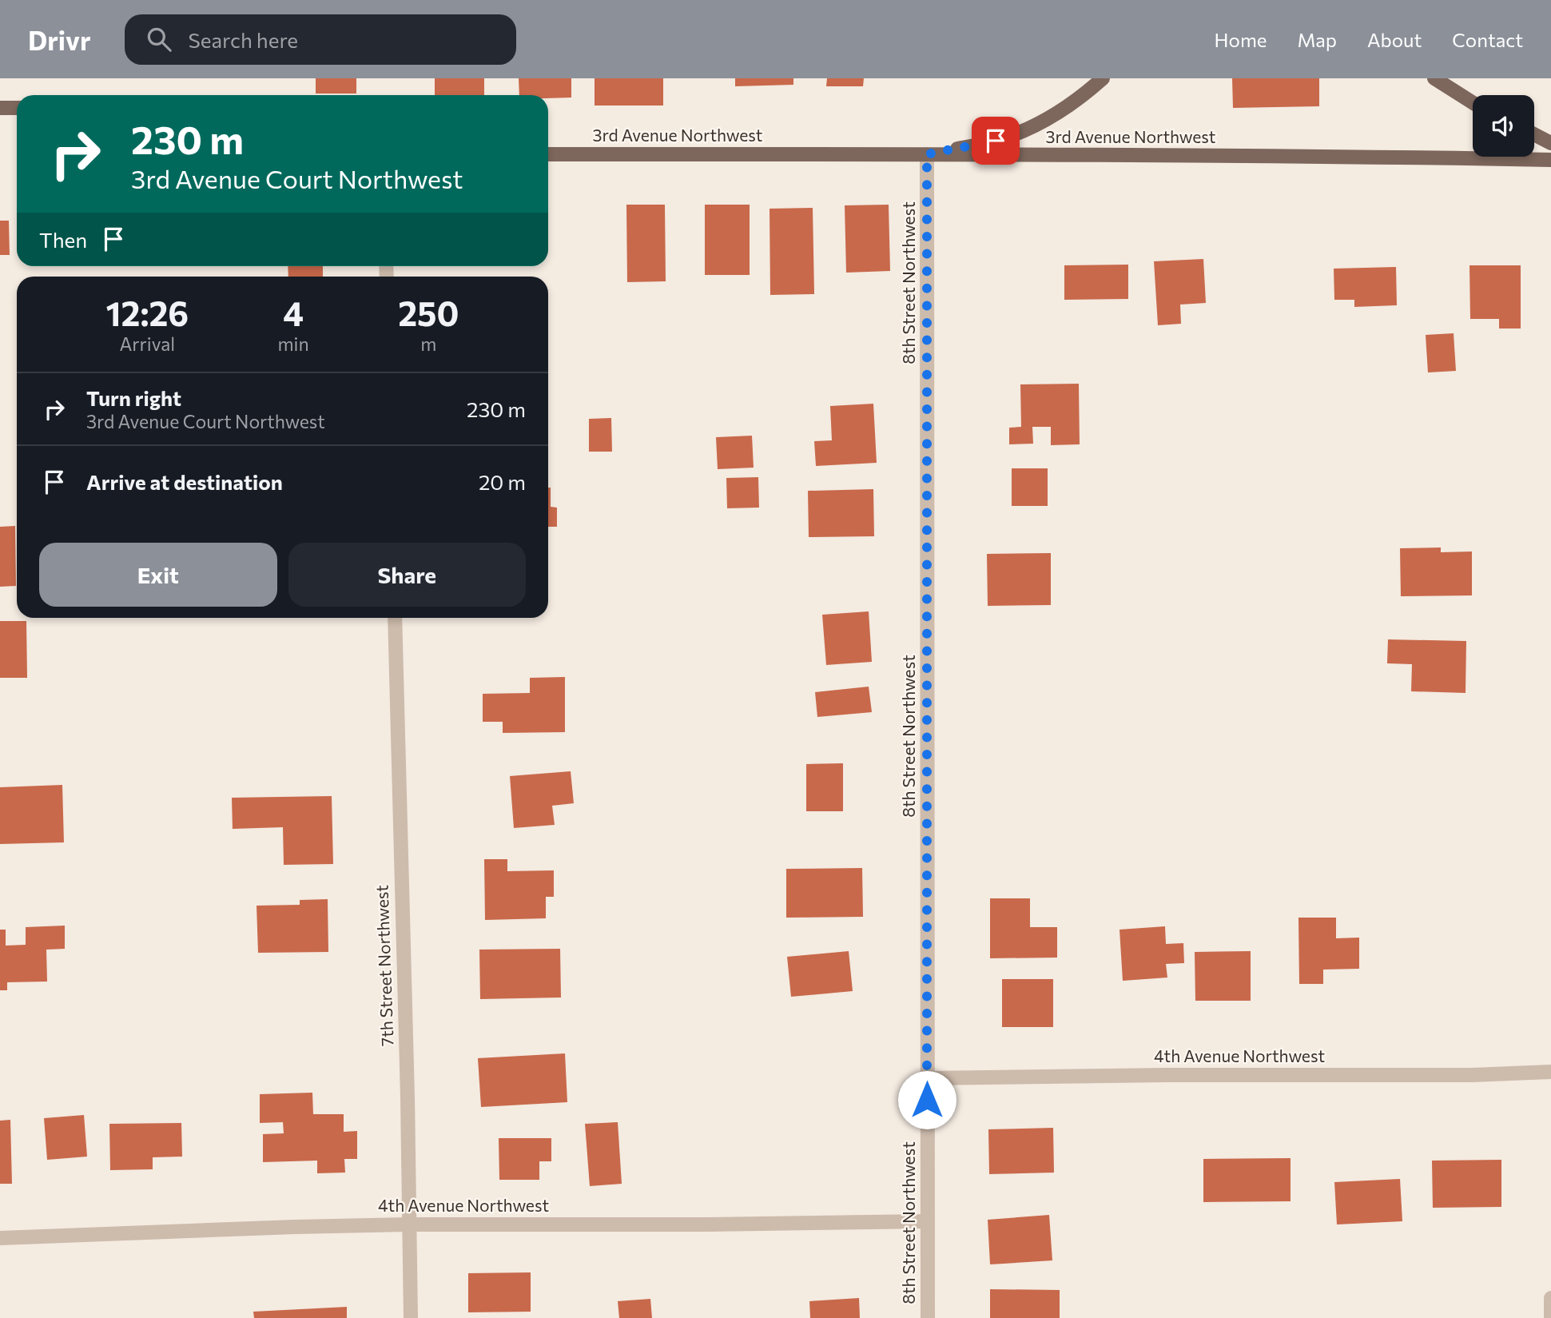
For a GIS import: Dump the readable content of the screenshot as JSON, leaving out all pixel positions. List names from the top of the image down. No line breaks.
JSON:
{"streets":{"main road":["3rd Avenue Northwest"],"street":["8th Street Northwest","7th Street Northwest","4th Avenue Northwest"]},"crossings":[["3rd Avenue Northwest","8th Street Northwest"],["8th Street Northwest","4th Avenue Northwest"],["7th Street Northwest","4th Avenue Northwest"]],"page":{"header":"Drivr","search":"Search here","nav":["Home","Map","About","Contact"],"turn":["230 m","3rd Avenue Court Northwest"],"then":"Then","eta":["12:26","Arrival","4","min","250","m"],"list":[{"name":"Turn right","note":"3rd Avenue Court Northwest","value":"230 m"},{"name":"Arrive at destination","value":"20 m"}],"buttons":["Exit","Share"]}}
